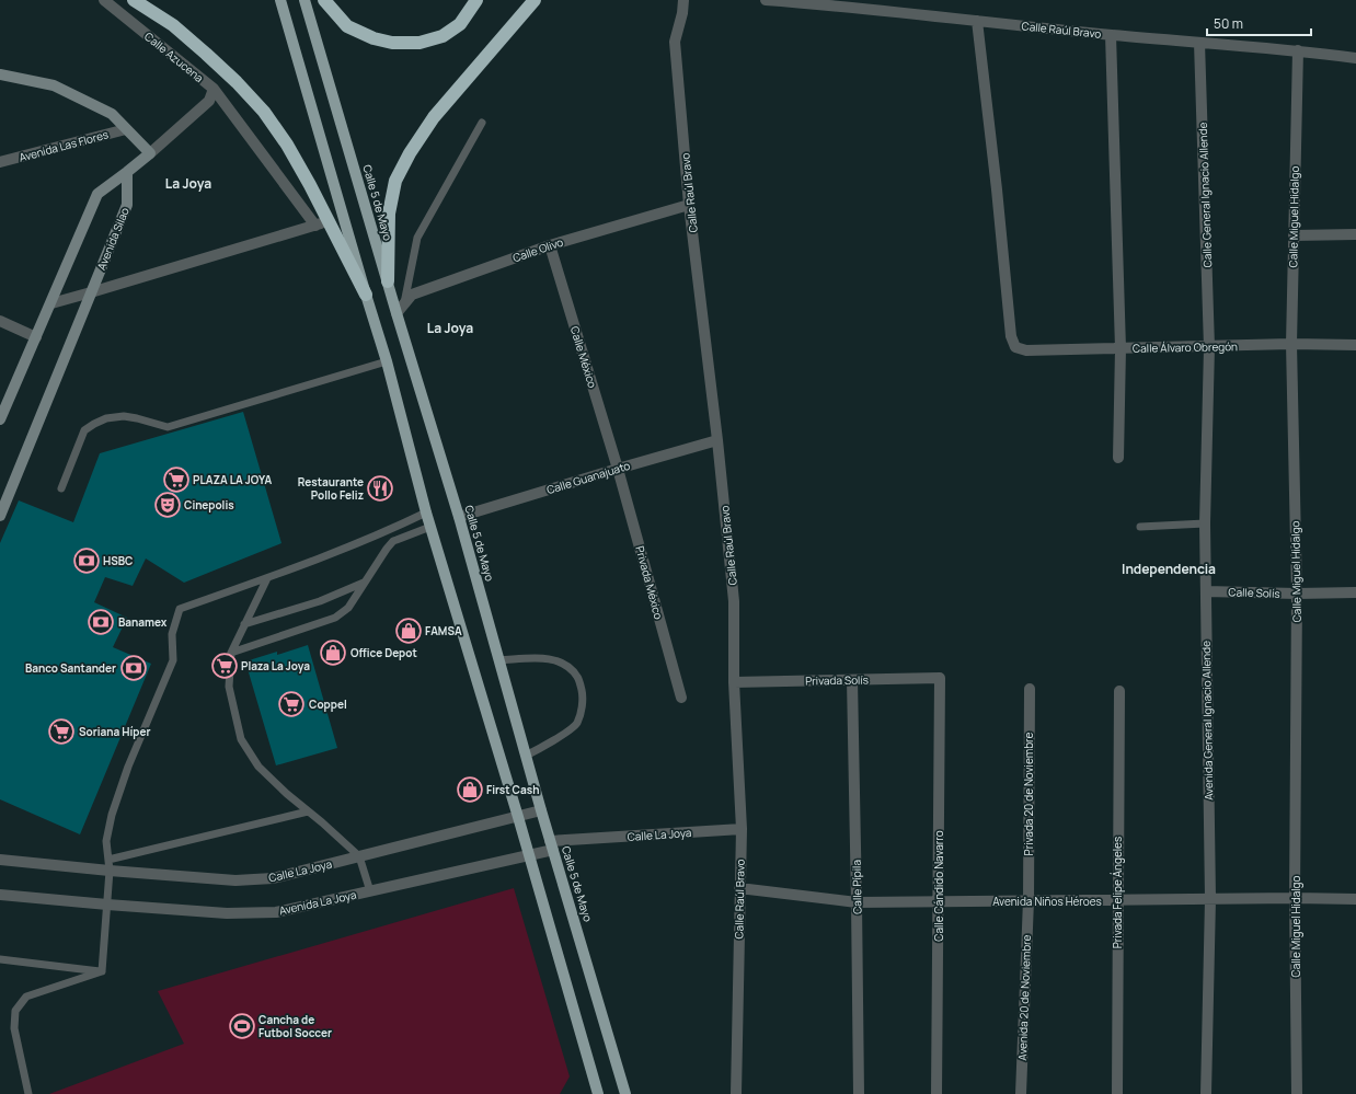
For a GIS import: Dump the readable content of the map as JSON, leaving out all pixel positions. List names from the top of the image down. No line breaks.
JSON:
{"streets":{"main road":["Calle 5 de Mayo"],"street":["Calle Raúl Bravo","Calle Azucena","Avenida Las Flores","Calle General Ignacio Allende","Calle Miguel Hidalgo","Avenida Silao","Calle Olivo","Calle Álvaro Obregón","Calle México","Calle Guanajuato","Privada México","Calle Solís","Privada Solís","Avenida General Ignacio Allende","Privada 20 de Noviembre","Calle La Joya","Calle Cándido Navarro","Calle Pípila","Privada Felipe Ángeles","Avenida Niños Héroes","Avenida La Joya","Avenida 20 de Noviembre"]},"crossings":[["Calle Raúl Bravo","Calle General Ignacio Allende"],["Calle Raúl Bravo","Calle Miguel Hidalgo"],["Calle Raúl Bravo","Calle Olivo"],["Calle Raúl Bravo","Calle Álvaro Obregón"],["Calle Raúl Bravo","Calle Guanajuato"],["Calle Raúl Bravo","Privada Solís"],["Calle Raúl Bravo","Calle La Joya"],["Calle Raúl Bravo","Avenida Niños Héroes"],["Calle General Ignacio Allende","Calle Álvaro Obregón"],["Calle General Ignacio Allende","Avenida General Ignacio Allende"],["Calle 5 de Mayo","Calle Olivo"],["Calle 5 de Mayo","Calle Guanajuato"],["Calle 5 de Mayo","Calle La Joya"],["Calle 5 de Mayo","Avenida La Joya"],["Calle Miguel Hidalgo","Calle Álvaro Obregón"],["Calle Miguel Hidalgo","Calle Solís"],["Calle Miguel Hidalgo","Avenida Niños Héroes"],["Calle Olivo","Calle México"],["Calle Álvaro Obregón","Avenida General Ignacio Allende"],["Calle México","Calle Guanajuato"],["Calle México","Privada México"],["Calle Guanajuato","Privada México"],["Calle Solís","Avenida General Ignacio Allende"],["Privada Solís","Calle Cándido Navarro"],["Privada Solís","Calle Pípila"],["Avenida General Ignacio Allende","Avenida Niños Héroes"],["Privada 20 de Noviembre","Avenida Niños Héroes"],["Privada 20 de Noviembre","Avenida 20 de Noviembre"],["Calle La Joya","Avenida La Joya"],["Calle Cándido Navarro","Avenida Niños Héroes"],["Calle Pípila","Avenida Niños Héroes"],["Privada Felipe Ángeles","Avenida Niños Héroes"],["Avenida Niños Héroes","Avenida 20 de Noviembre"]],"districts":["La Joya","La Joya","Independencia"],"places":{"supermarket":["PLAZA LA JOYA","Plaza La Joya","Coppel","Soriana Híper"],"restaurant":["Restaurante Pollo Feliz"],"theatre":["Cinepolis"],"bank":["HSBC","Banamex","Banco Santander"],"shop":["FAMSA","Office Depot","First Cash"],"sports":["Cancha de Futbol Soccer"]},"scale_bar":"50 m"}
